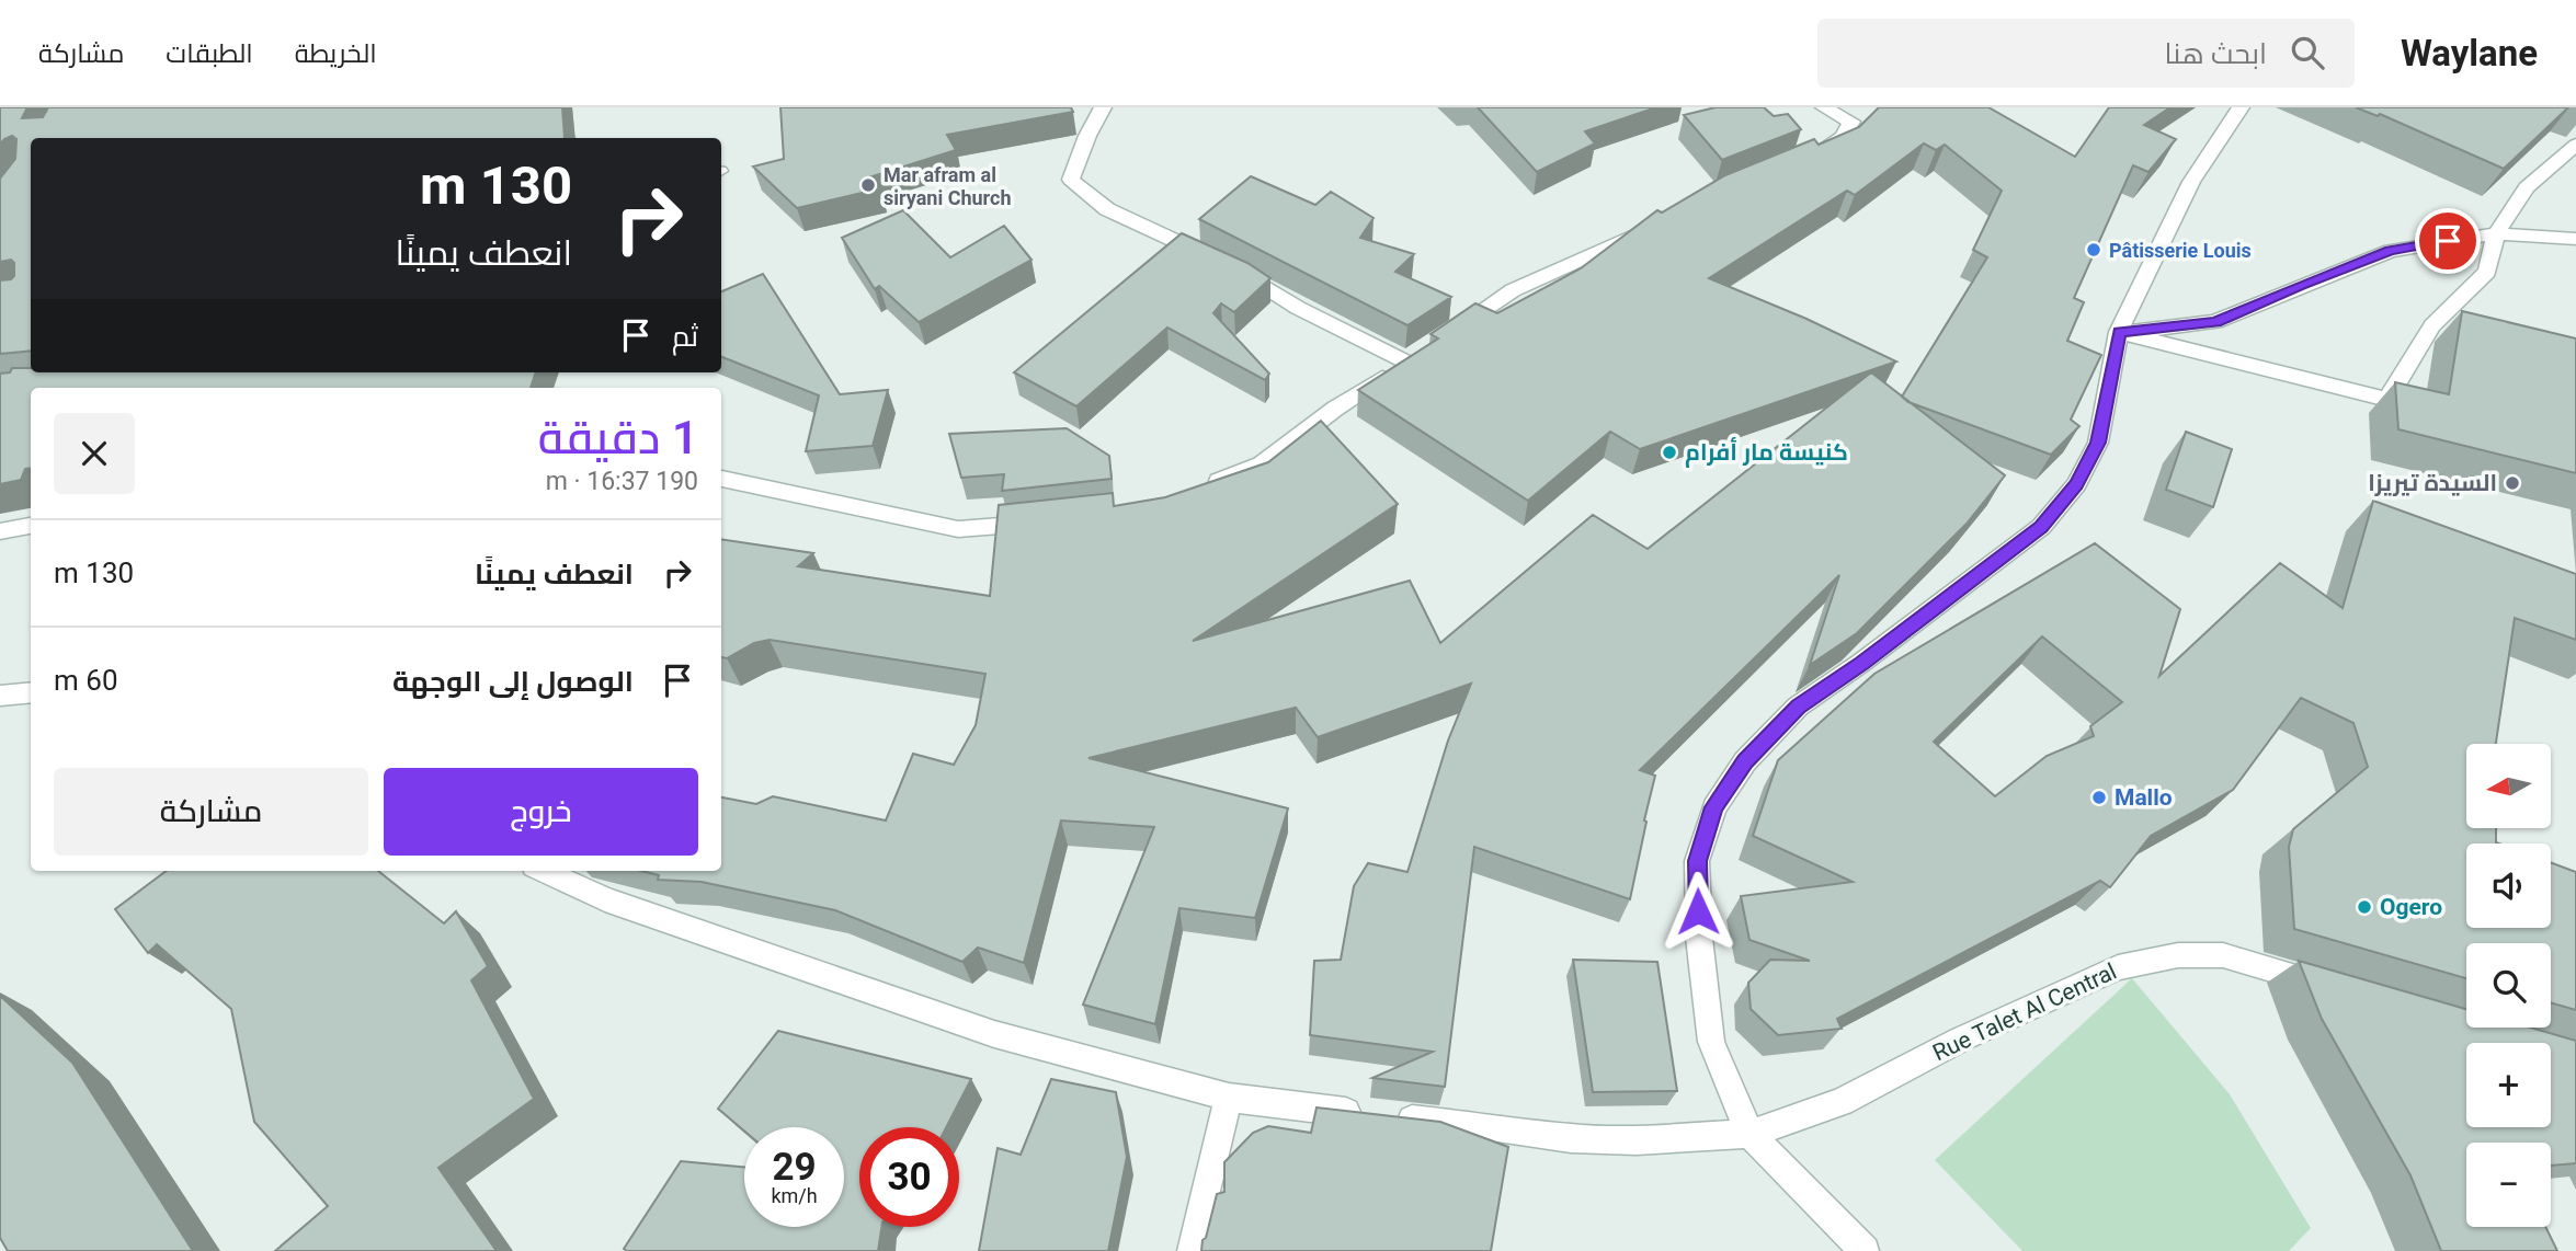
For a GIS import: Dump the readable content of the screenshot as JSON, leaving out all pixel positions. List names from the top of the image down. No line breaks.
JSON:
{"streets":{"street":["Rue Talet Al Central"]},"places":["Mar afram al siryani Church","Pâtisserie Louis","كنيسة مار أفرام","السيدة تيريزا","Mallo","Ogero"],"north":"left","page":{"header":"Waylane","search":"ابحث هنا","nav":["الخريطة","الطبقات","مشاركة"],"turn":["130 m","انعطف يمينًا"],"then":"ثم","heading":["1 دقيقة","190 m · 16:37"],"list":[{"name":"انعطف يمينًا","value":"130 m"},{"name":"الوصول إلى الوجهة","value":"60 m"}],"map_buttons":["+","−"],"buttons":["خروج","مشاركة"],"speed":"29 km/h","limit":"30"}}
